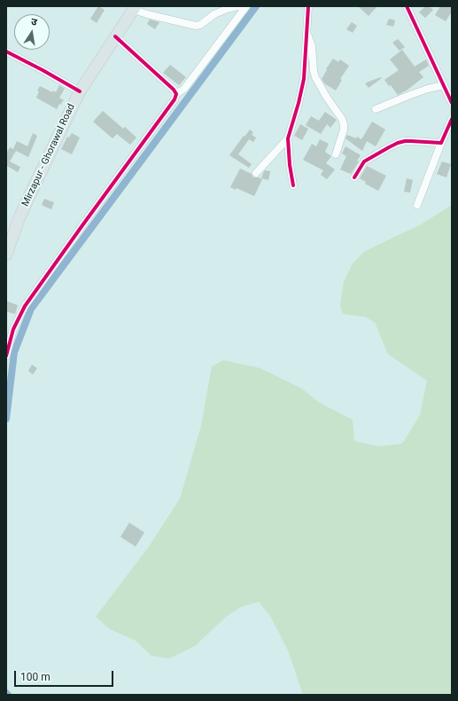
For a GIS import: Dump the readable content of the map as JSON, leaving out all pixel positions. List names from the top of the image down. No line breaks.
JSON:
{"streets":{"main road":["Mirzapur - Ghorawal Road"]},"scale_bar":"100 m","north":"top"}
